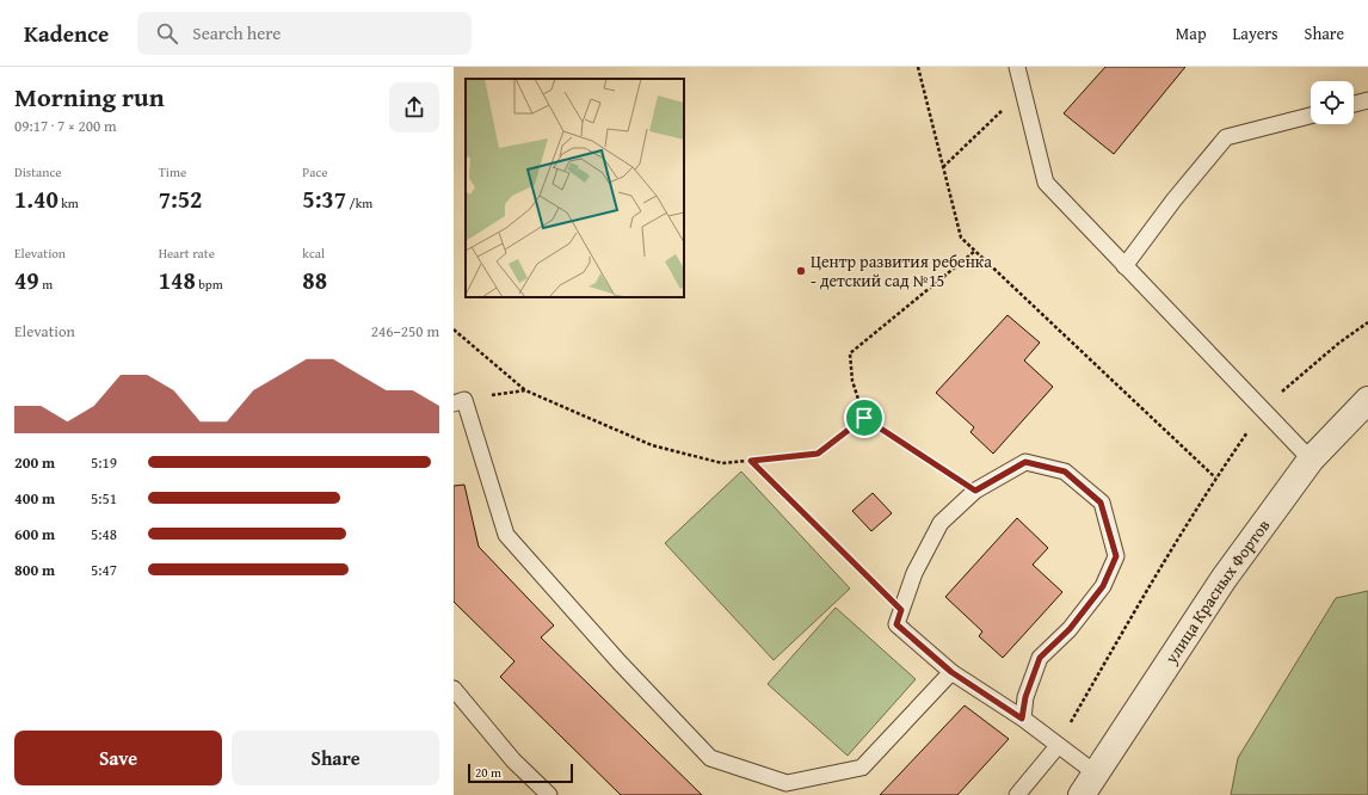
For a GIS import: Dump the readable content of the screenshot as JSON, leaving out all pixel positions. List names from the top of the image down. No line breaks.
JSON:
{"streets":{"street":["улица Красных Фортов"]},"places":["Центр развития ребенка - детский сад №15"],"scale_bar":"20 m","page":{"header":"Kadence","search":"Search here","nav":["Map","Layers","Share"],"heading":["Morning run","09:17 · 7 × 200 m"],"stats":[["Distance","1.40 km"],["Time","7:52"],["Pace","5:37 /km"],["Elevation","49 m"],["Heart rate","148 bpm"],["kcal","88"]],"chart":["Elevation","246–250 m"],"list":[{"name":"200 m","note":"5:19"},{"name":"400 m","note":"5:51"},{"name":"600 m","note":"5:48"},{"name":"800 m","note":"5:47"}],"buttons":["Save","Share"],"scale":"20 m"}}
